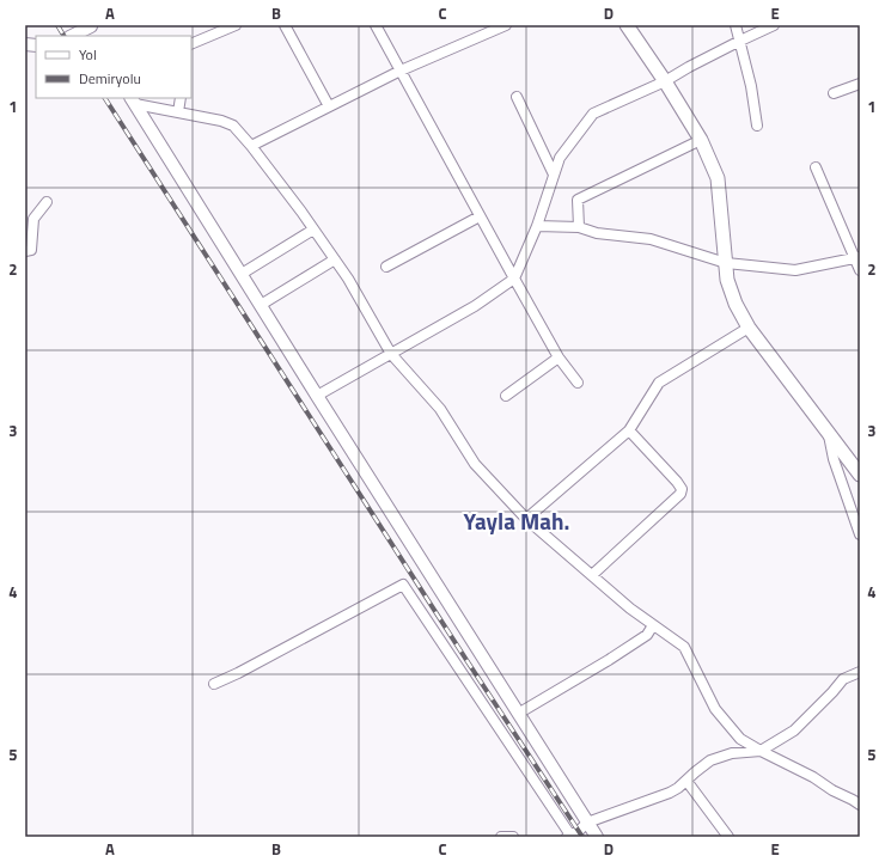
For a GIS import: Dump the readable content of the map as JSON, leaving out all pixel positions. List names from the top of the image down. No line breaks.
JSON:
{"districts":["Yayla Mah."],"legend":["Yol","Demiryolu"],"grid":{"columns":["A","B","C","D","E"],"rows":["1","2","3","4","5"]}}
